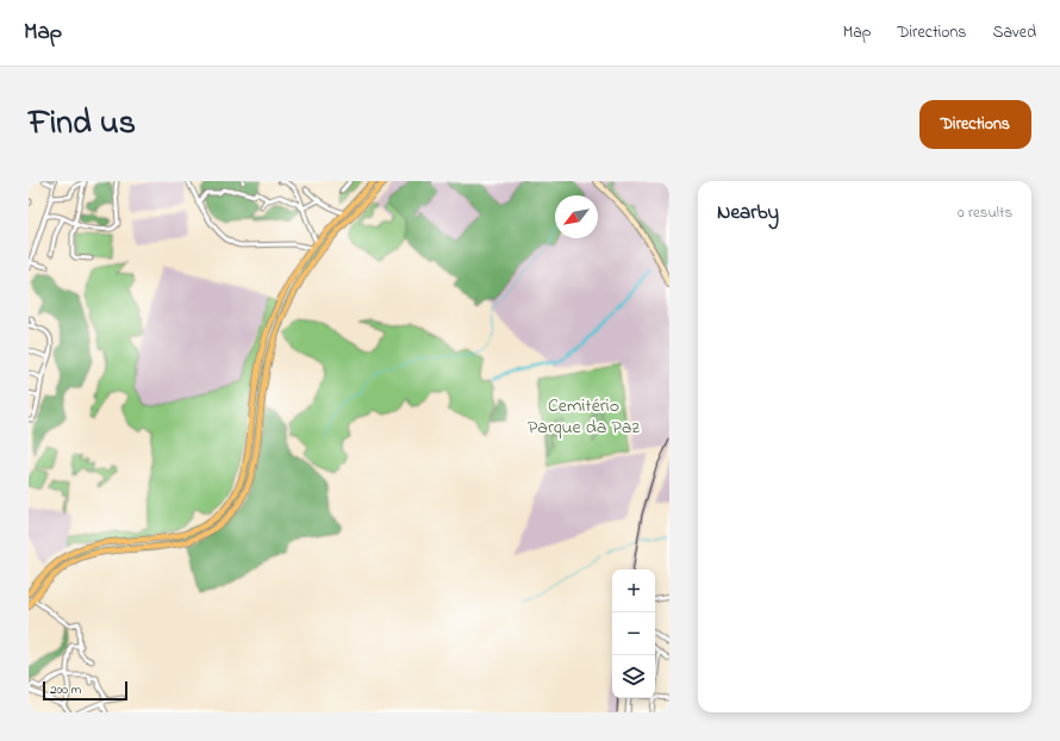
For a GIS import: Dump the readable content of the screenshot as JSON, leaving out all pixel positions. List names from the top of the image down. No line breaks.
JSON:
{"parks":["Cemitério Parque da Paz"],"scale_bar":"200 m","north":"bottom left","page":{"header":"Map","nav":["Map","Directions","Saved"],"title":"Find us","buttons":"Directions","heading":["Nearby","0 results"],"map_buttons":["+","−"],"scale":"200 m"}}
